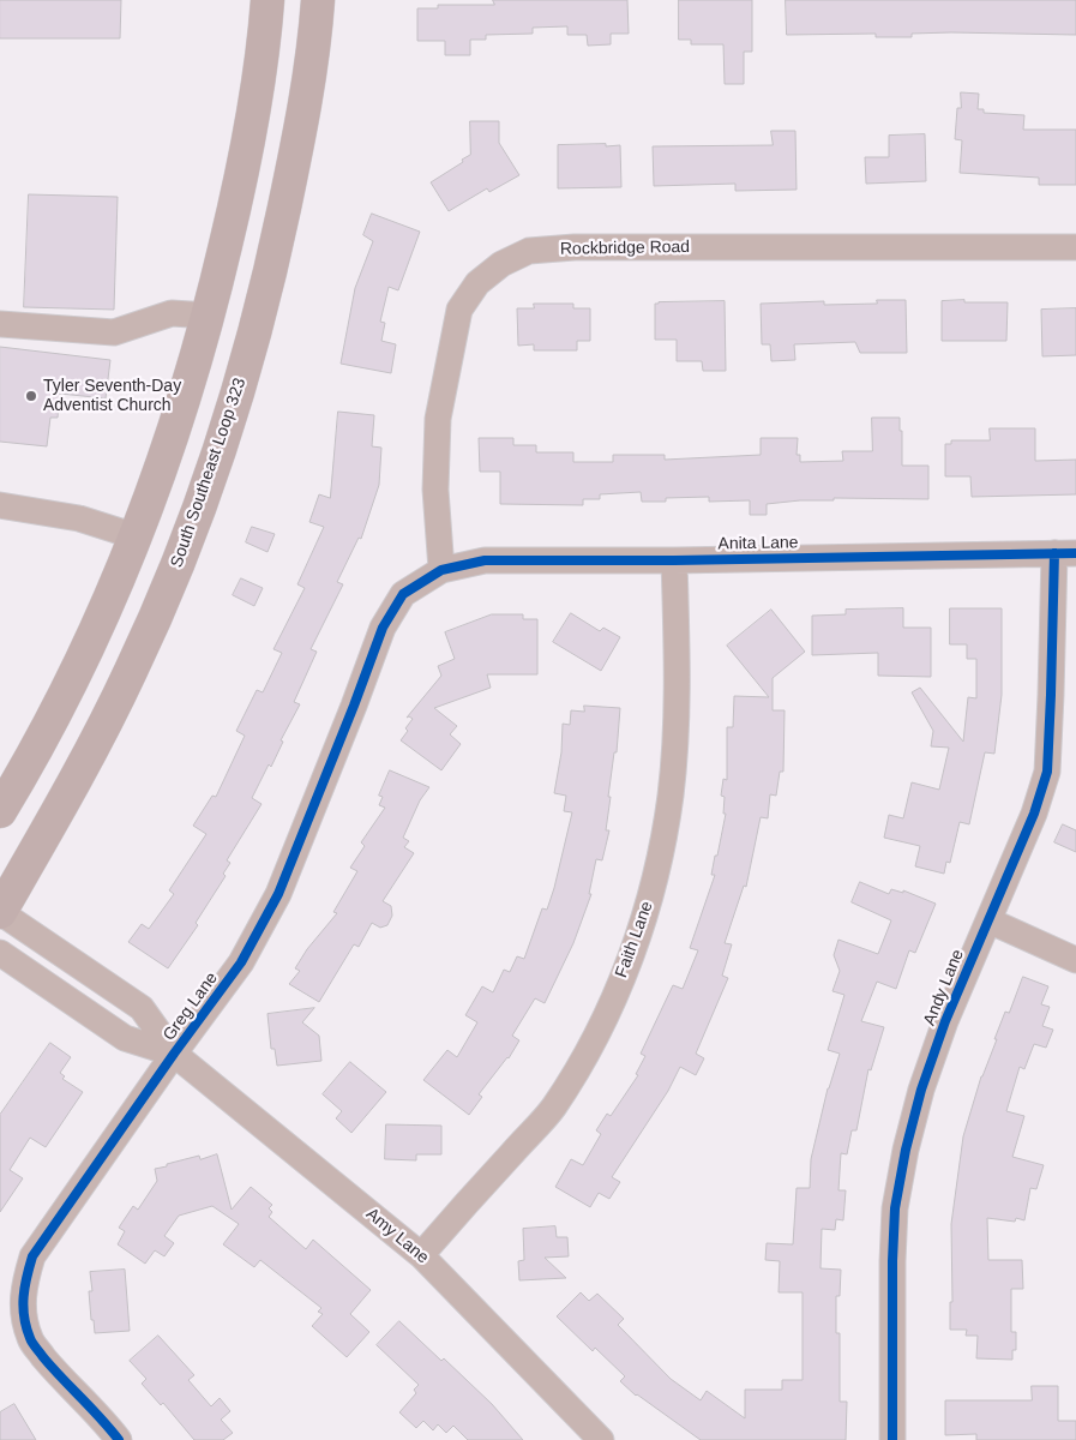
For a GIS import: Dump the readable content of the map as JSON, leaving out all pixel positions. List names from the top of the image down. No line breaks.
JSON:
{"streets":{"highway":["South Southeast Loop 323"],"street":["Rockbridge Road","Anita Lane","Faith Lane","Andy Lane","Greg Lane","Amy Lane"]},"crossings":[["Rockbridge Road","Anita Lane"],["Rockbridge Road","Greg Lane"],["South Southeast Loop 323","Amy Lane"],["Anita Lane","Faith Lane"],["Anita Lane","Andy Lane"],["Anita Lane","Greg Lane"],["Faith Lane","Amy Lane"],["Greg Lane","Amy Lane"]],"places":["Tyler Seventh-Day Adventist Church"]}
